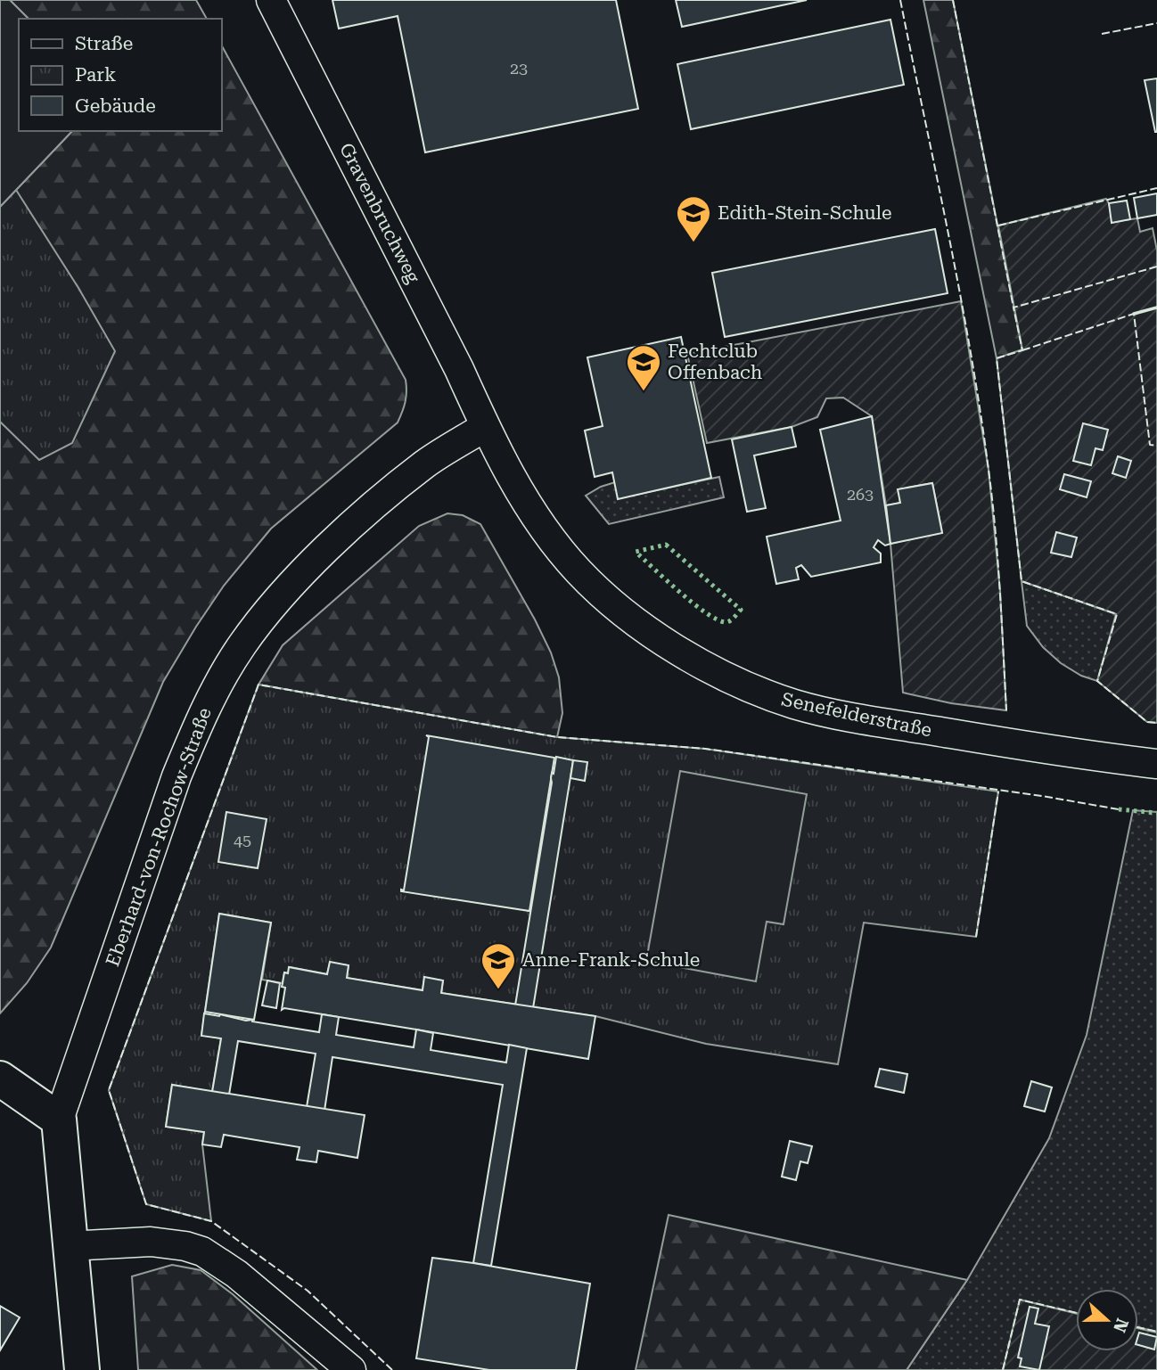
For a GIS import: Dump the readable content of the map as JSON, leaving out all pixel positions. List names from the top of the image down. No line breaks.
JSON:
{"streets":{"main road":["Eberhard-von-Rochow-Straße"],"street":["Gravenbruchweg","Senefelderstraße"]},"crossings":[["Gravenbruchweg","Senefelderstraße"],["Gravenbruchweg","Eberhard-von-Rochow-Straße"],["Senefelderstraße","Eberhard-von-Rochow-Straße"]],"places":{"school or university":["Edith-Stein-Schule","Fechtclub Offenbach","Anne-Frank-Schule"]},"house_numbers":["23","263","45"],"legend":["Straße","Park","Gebäude"],"north":"right"}
